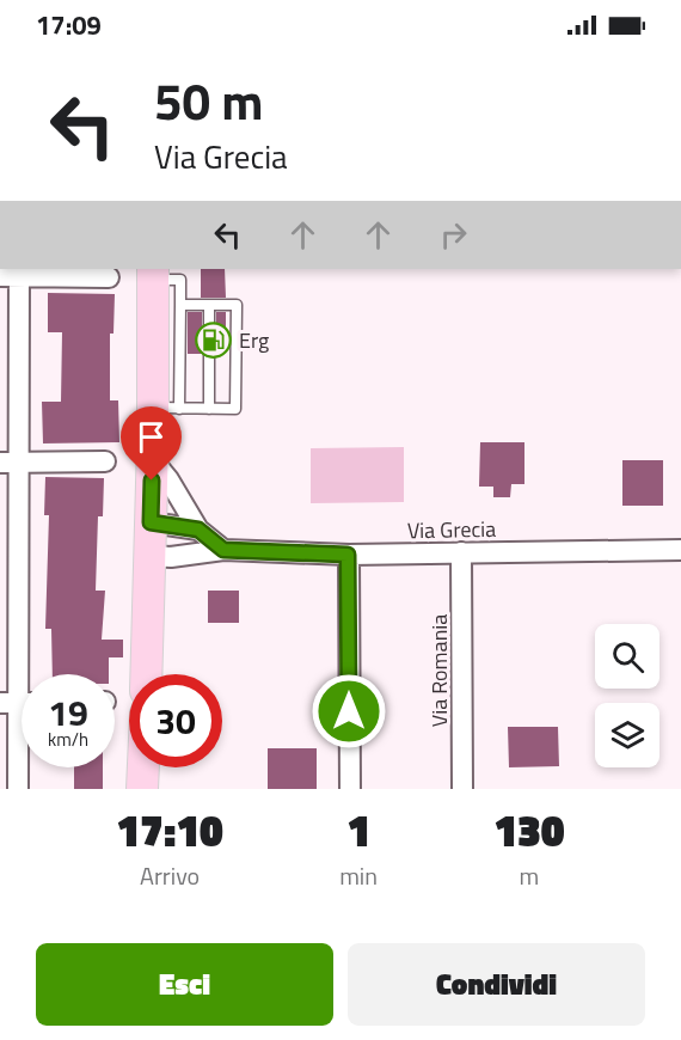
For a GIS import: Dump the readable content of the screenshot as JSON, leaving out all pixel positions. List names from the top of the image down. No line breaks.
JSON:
{"streets":{"street":["Via Grecia","Via Romania"]},"crossings":[["Via Grecia","Via Romania"]],"places":{"fuel station":["Erg"]},"page":{"status":"17:09","turn":["50 m","Via Grecia"],"speed":"19 km/h","limit":"30","eta":["17:10","Arrivo","1","min","130","m"],"buttons":["Esci","Condividi"]}}
